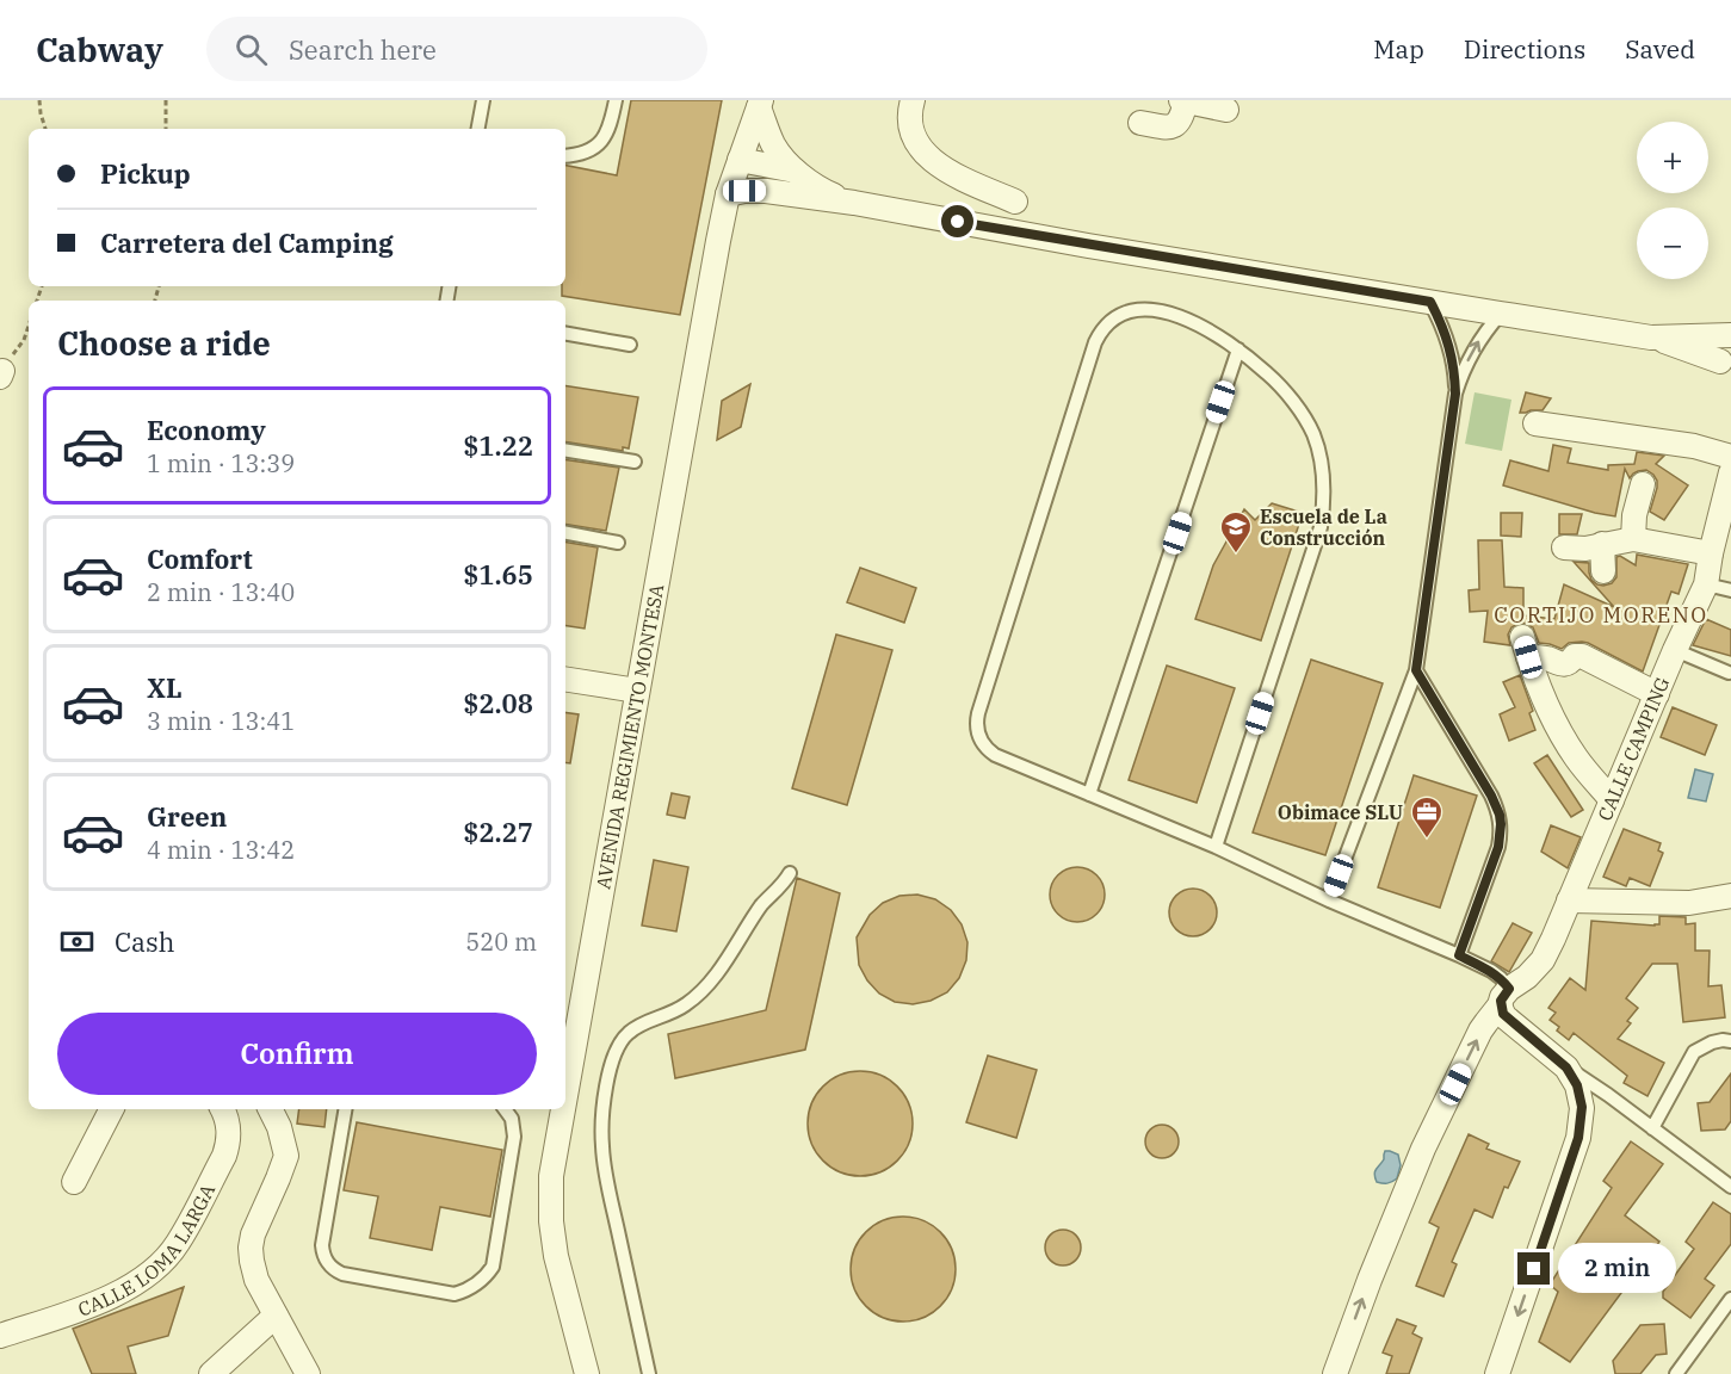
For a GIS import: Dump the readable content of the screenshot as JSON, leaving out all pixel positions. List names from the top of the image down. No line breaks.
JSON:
{"streets":{"street":["AVENIDA REGIMIENTO MONTESA","CALLE CAMPING","CALLE LOMA LARGA"]},"districts":["CORTIJO MORENO"],"places":{"school or university":["Escuela de La Construcción"],"office":["Obimace SLU"]},"page":{"header":"Cabway","search":"Search here","nav":["Map","Directions","Saved"],"map_buttons":["+","−"],"banner":["Pickup","Carretera del Camping"],"heading":"Choose a ride","list":[{"name":"Economy","note":"1 min · 13:39","value":"$1.22"},{"name":"Comfort","note":"2 min · 13:40","value":"$1.65"},{"name":"XL","note":"3 min · 13:41","value":"$2.08"},{"name":"Green","note":"4 min · 13:42","value":"$2.27"}],"pay":["Cash","520 m"],"buttons":"Confirm","bubble":"2 min"}}
